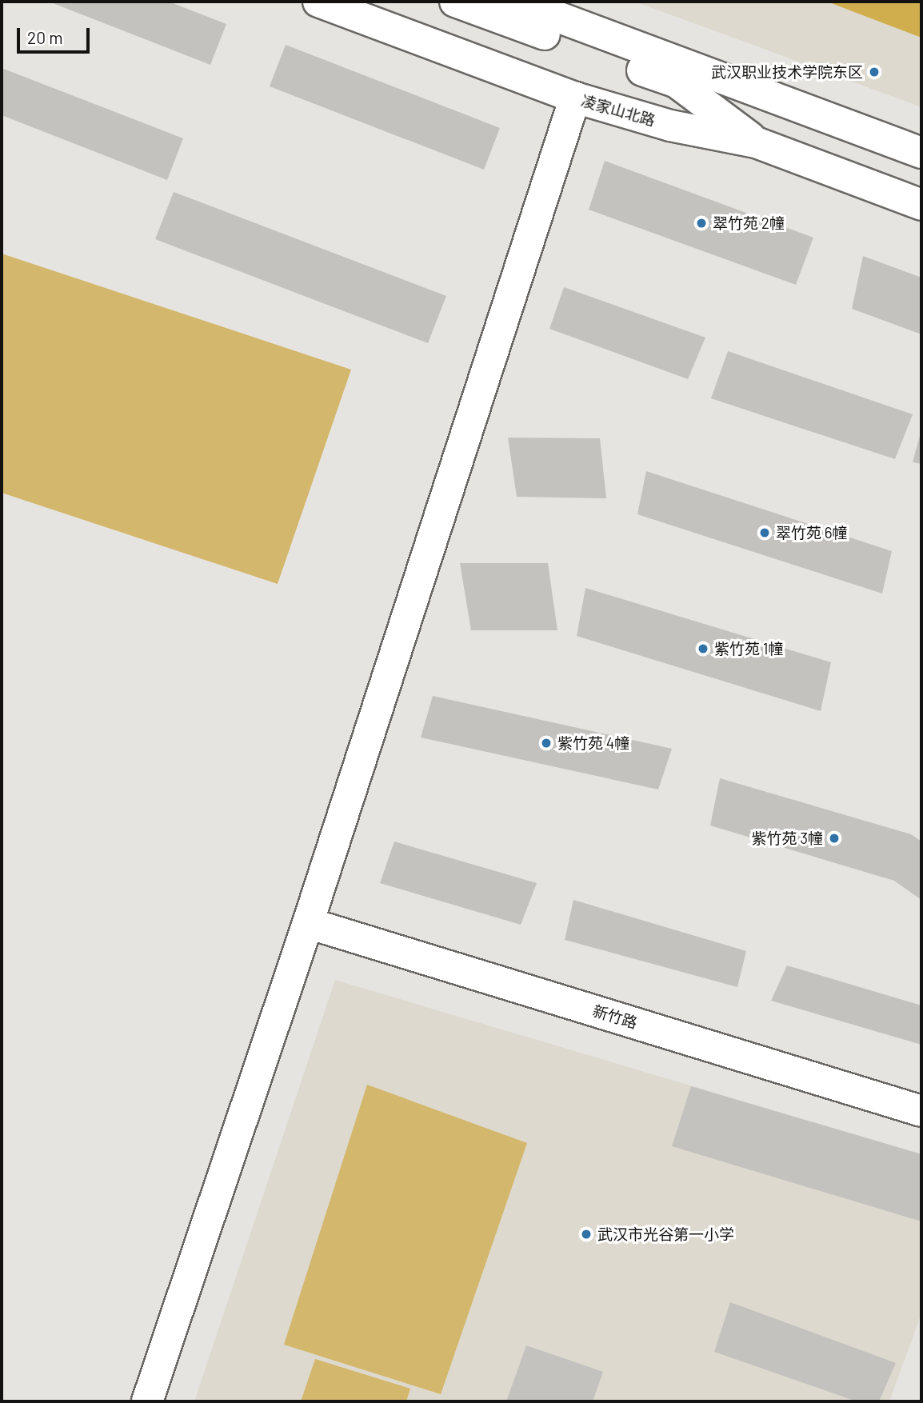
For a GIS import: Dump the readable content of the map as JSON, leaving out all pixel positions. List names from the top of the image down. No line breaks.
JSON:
{"streets":{"main road":["凌家山北路","新竹路"]},"places":["武汉职业技术学院东区","翠竹苑 2幢","翠竹苑 6幢","紫竹苑 1幢","紫竹苑 4幢","紫竹苑 3幢","武汉市光谷第一小学"],"scale_bar":"20 m"}
